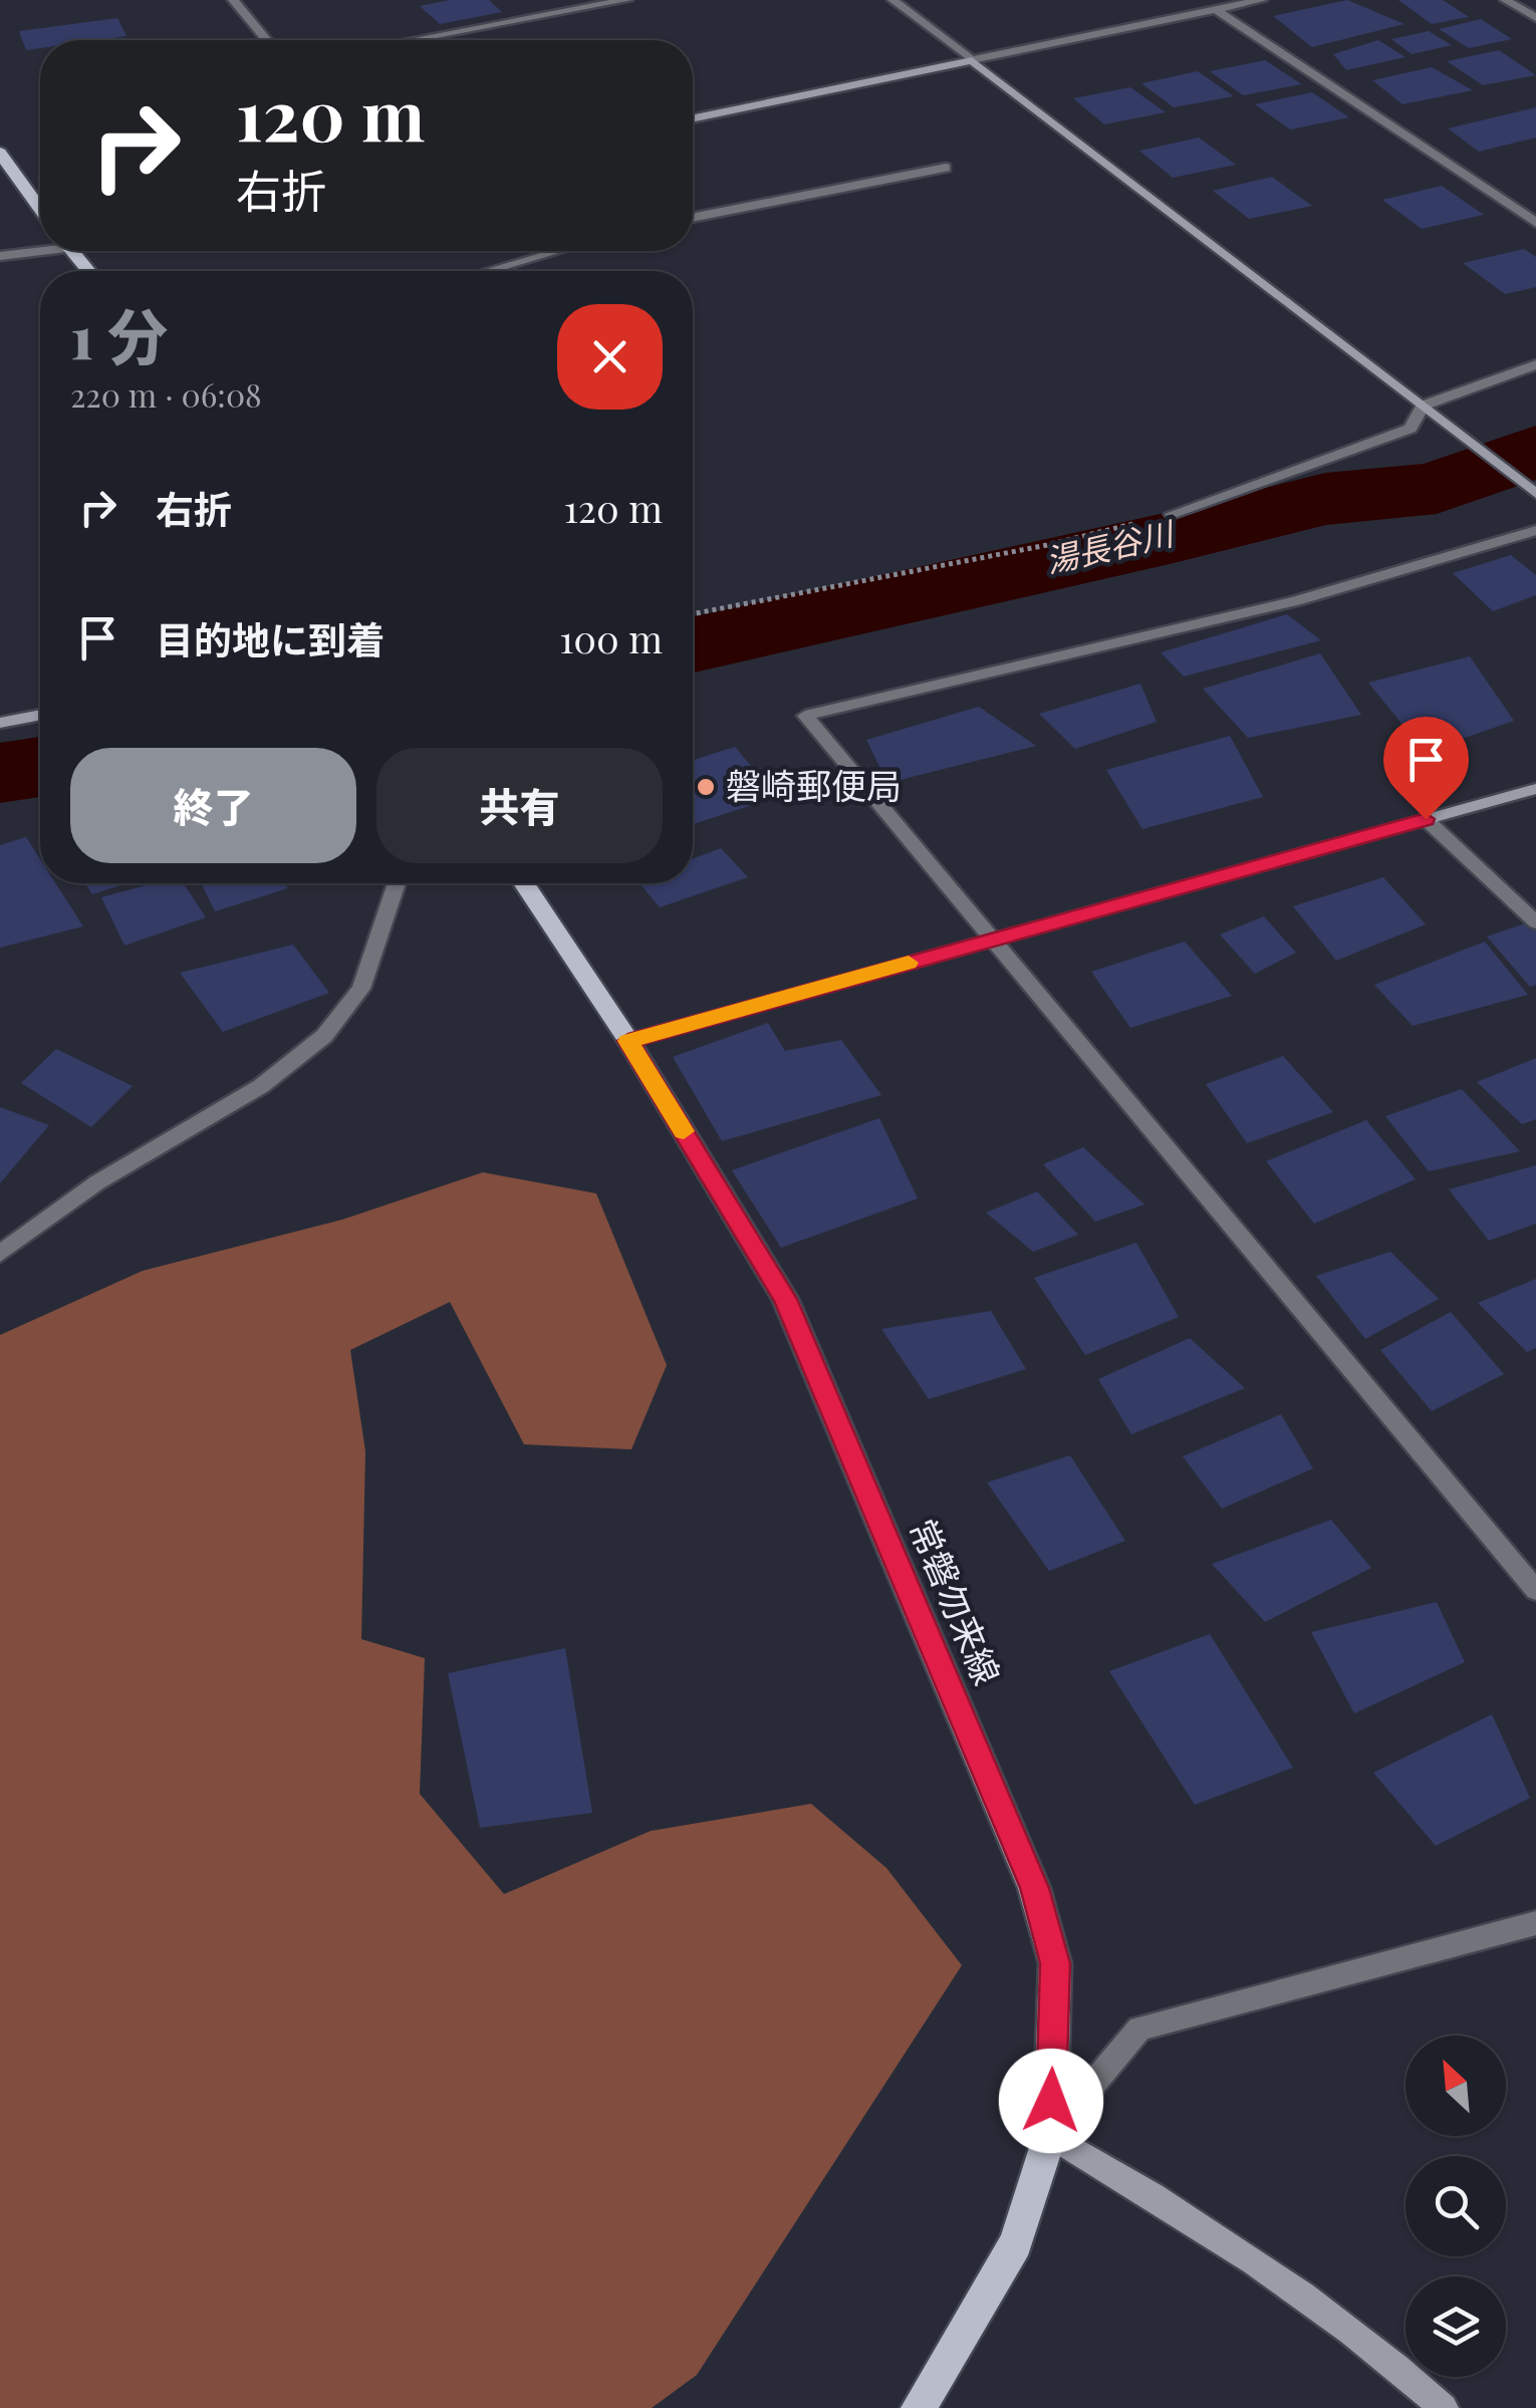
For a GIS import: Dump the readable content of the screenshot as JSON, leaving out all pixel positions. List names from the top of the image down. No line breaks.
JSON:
{"streets":{"main road":["常磐勿来線"]},"water":["湯長谷川"],"places":["磐崎郵便局"],"north":"top left","page":{"turn":["120 m","右折"],"heading":["1 分","220 m · 06:08"],"list":[{"name":"右折","value":"120 m"},{"name":"目的地に到着","value":"100 m"}],"buttons":["終了","共有"]}}
